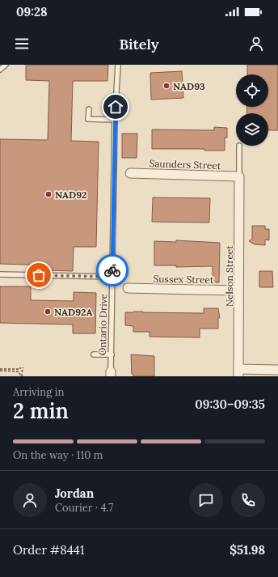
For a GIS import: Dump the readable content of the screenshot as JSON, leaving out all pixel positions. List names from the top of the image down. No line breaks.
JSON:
{"streets":{"street":["Saunders Street","Nelson Street","Sussex Street"],"lane":["Ontario Drive"]},"crossings":[["Saunders Street","Nelson Street"],["Nelson Street","Sussex Street"]],"places":["NAD93","NAD92","NAD92A"],"page":{"status":"09:28","header":"Bitely","heading":["2 min","Arriving in","09:30–09:35"],"panel":["Jordan","Courier · 4.7","Order #8441","$51.98"],"bar":"On the way · 110 m"}}
